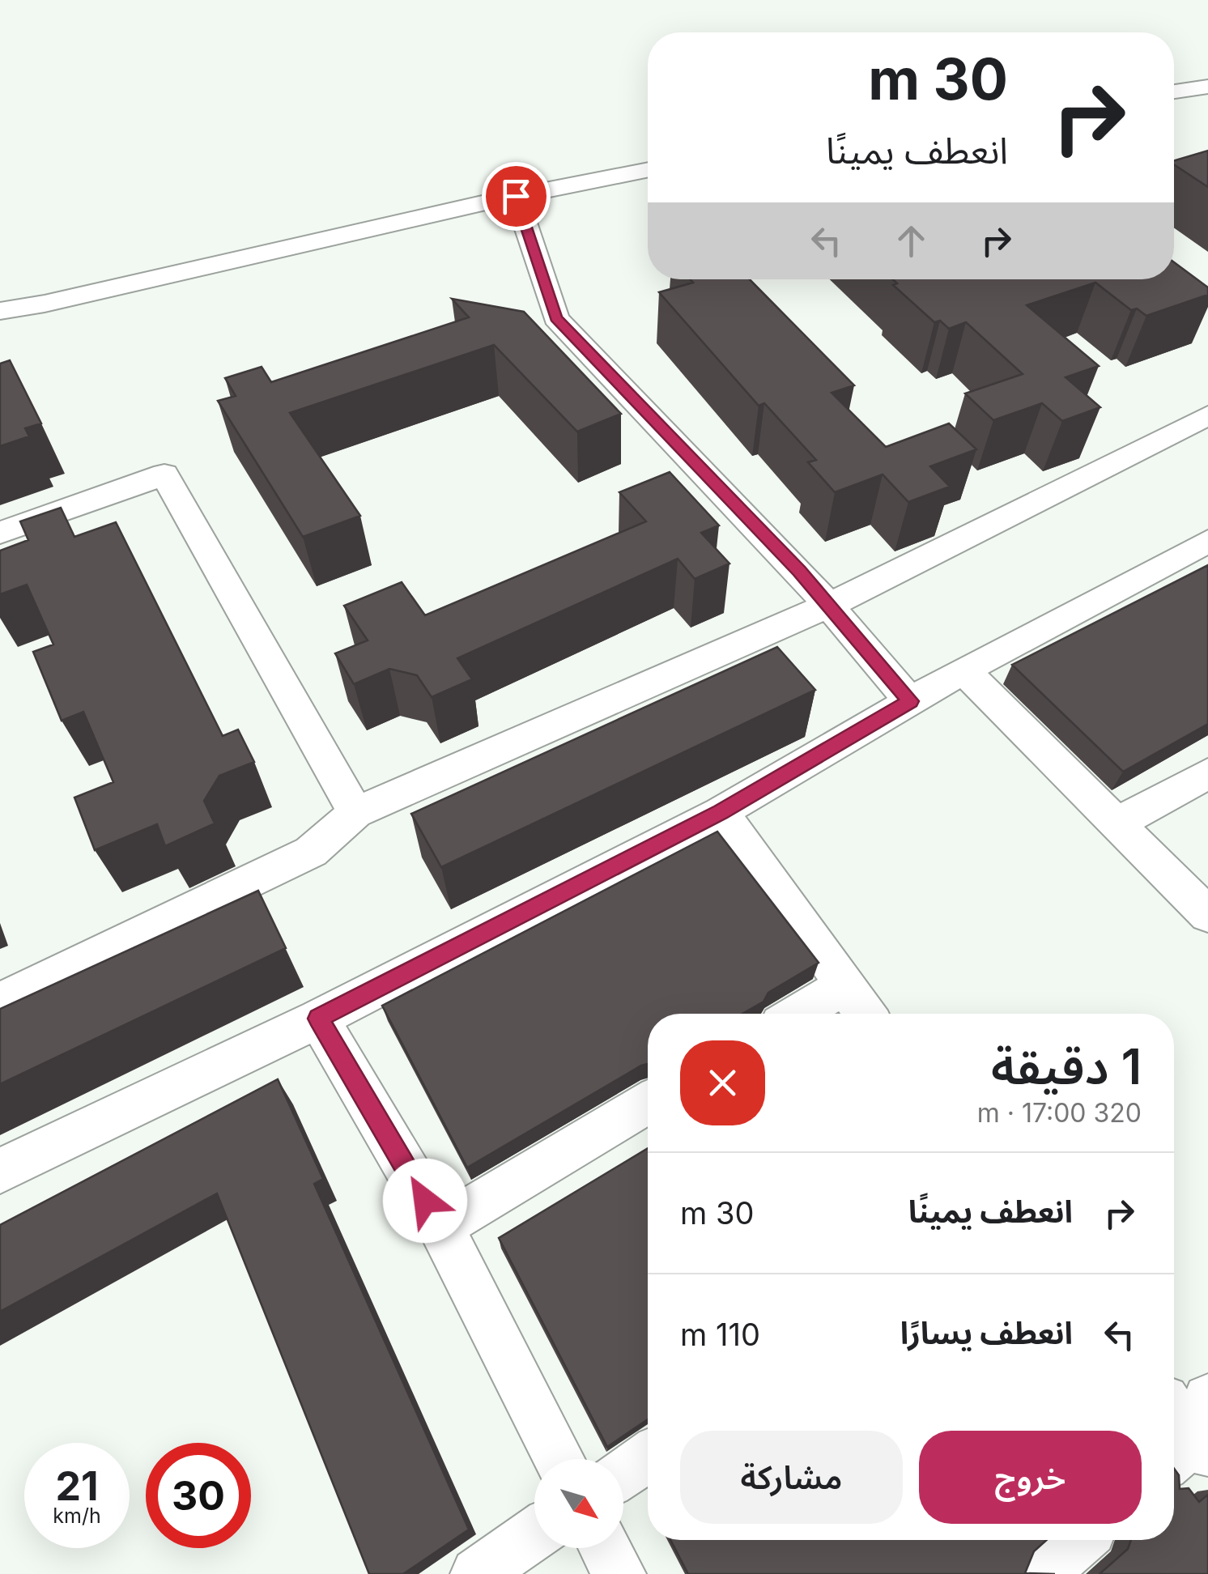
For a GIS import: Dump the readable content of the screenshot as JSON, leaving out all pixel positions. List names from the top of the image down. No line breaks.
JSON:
{"north":"bottom right","page":{"turn":["30 m","انعطف يمينًا"],"heading":["1 دقيقة","320 m · 17:00"],"list":[{"name":"انعطف يمينًا","value":"30 m"},{"name":"انعطف يسارًا","value":"110 m"}],"buttons":["خروج","مشاركة"],"speed":"21 km/h","limit":"30"}}
